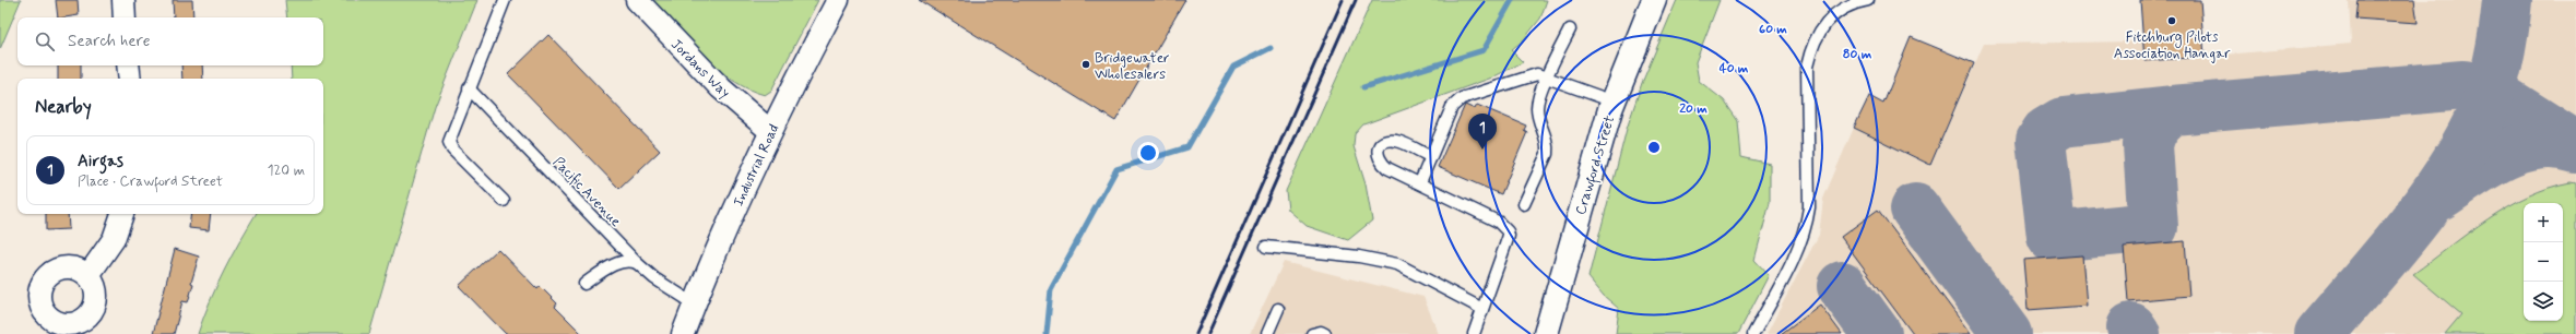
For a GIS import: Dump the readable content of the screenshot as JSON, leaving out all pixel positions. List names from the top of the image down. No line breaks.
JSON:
{"streets":{"main road":["Crawford Street"],"street":["Jordans Way","Industrial Road"],"lane":["Pacific Avenue"]},"crossings":[["Jordans Way","Industrial Road"],["Industrial Road","Pacific Avenue"]],"places":["Fitchburg Pilots Association Hangar","Bridgewater Wholesalers"],"page":{"search":"Search here","heading":"Nearby","pins":"1","list":[{"mark":"1","name":"Airgas","note":"Place · Crawford Street","value":"120 m"}],"map_buttons":["+","−"]},"rings":["60 m","80 m","40 m","20 m"]}
